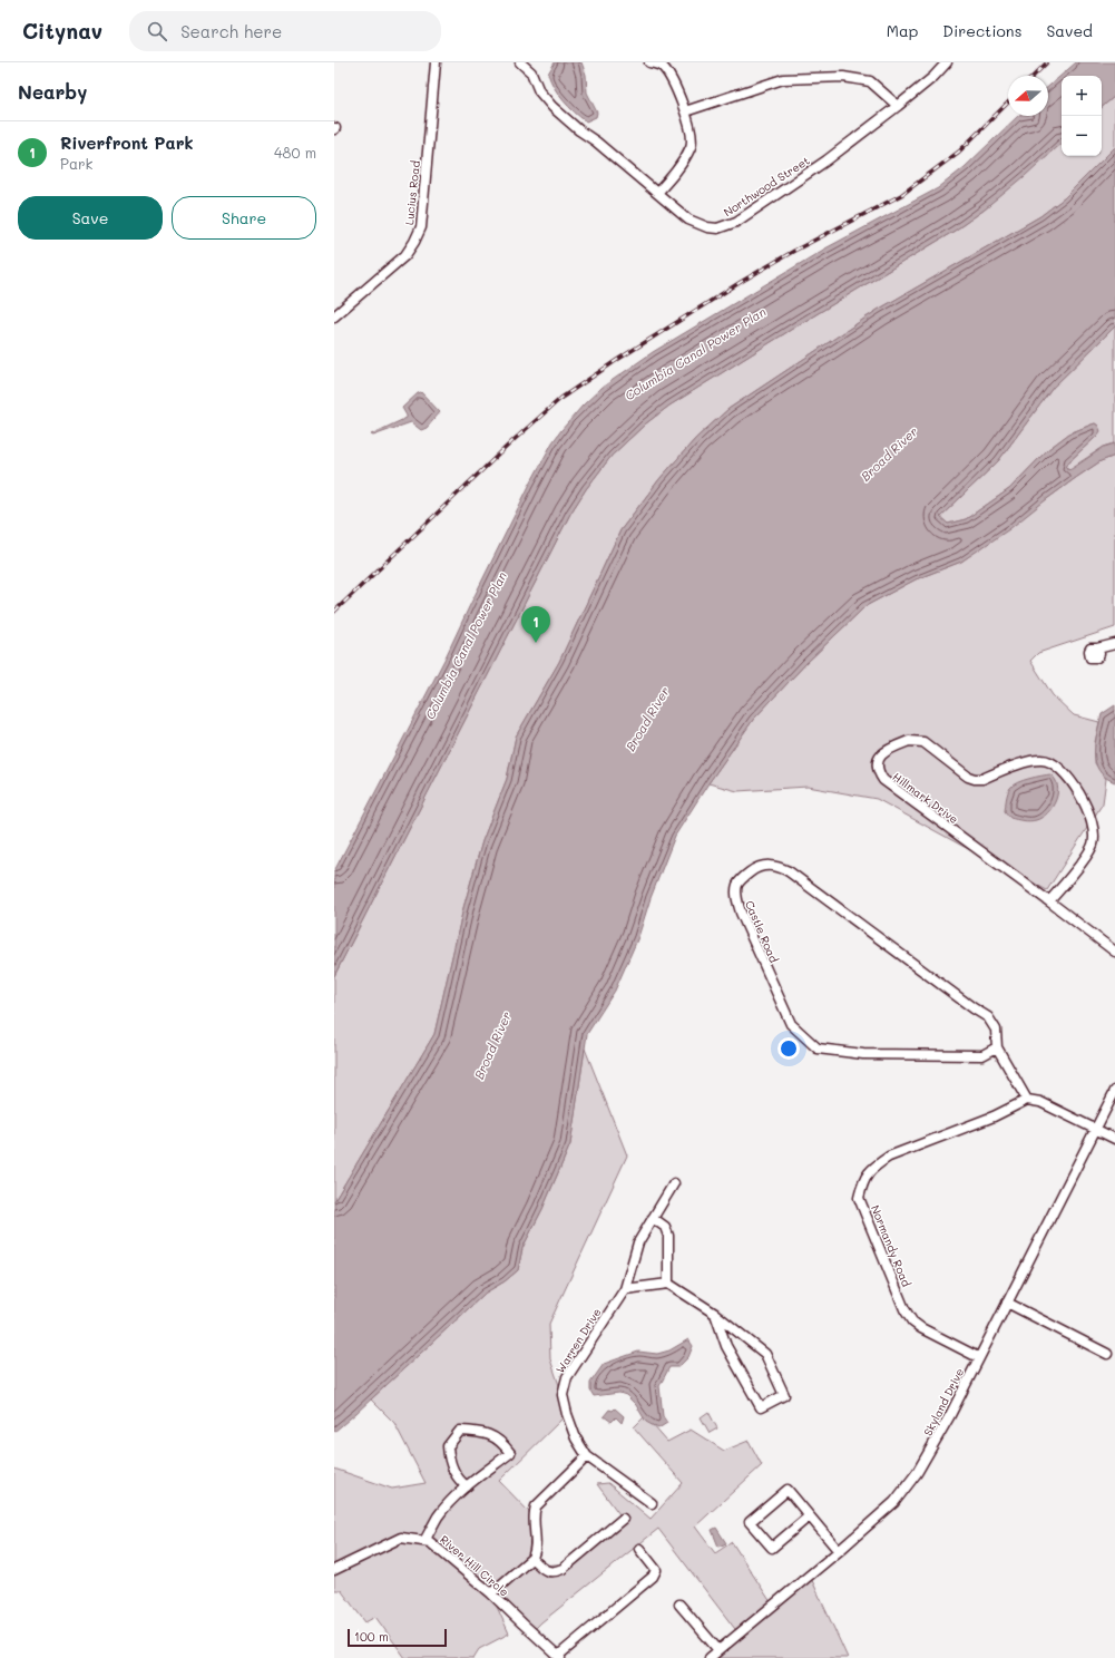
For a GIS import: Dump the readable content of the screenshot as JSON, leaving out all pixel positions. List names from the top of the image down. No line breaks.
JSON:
{"streets":{"street":["Northwood Street","Lucius Road","Hillmark Drive","Castle Road","Normandy Road","Warren Drive","Skyland Drive","River Hill Circle"]},"crossings":[["Castle Road","Normandy Road"],["Normandy Road","Skyland Drive"]],"water":["Columbia Canal Power Plan","Broad River"],"scale_bar":"100 m","north":"left","page":{"header":"Citynav","search":"Search here","nav":["Map","Directions","Saved"],"heading":"Nearby","map_buttons":["+","−"],"list":[{"mark":"1","name":"Riverfront Park","note":"Park","value":"480 m"}],"buttons":["Save","Share"],"pins":"1","scale":"100 m"}}
